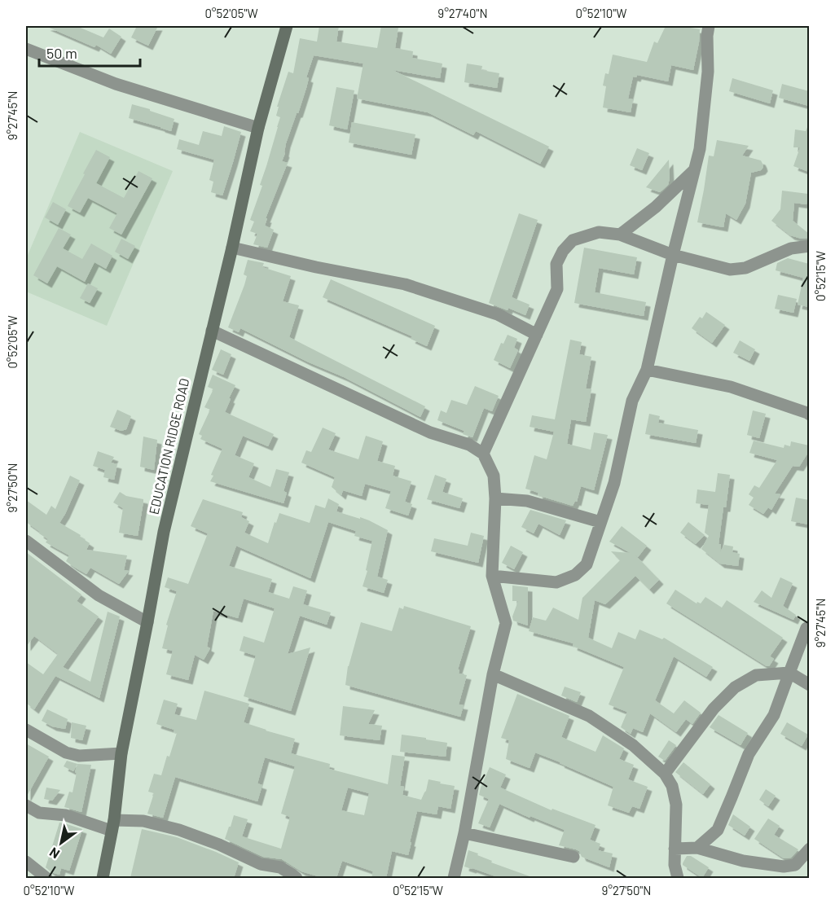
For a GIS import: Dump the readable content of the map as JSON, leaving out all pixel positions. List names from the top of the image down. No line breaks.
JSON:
{"streets":{"main road":["EDUCATION RIDGE ROAD"]},"scale_bar":"50 m","north":"bottom left","coordinates":["0°52'05\"W","9°27'40\"N","0°52'10\"W","9°27'45\"N","0°52'15\"W","9°27'50\"N"]}
